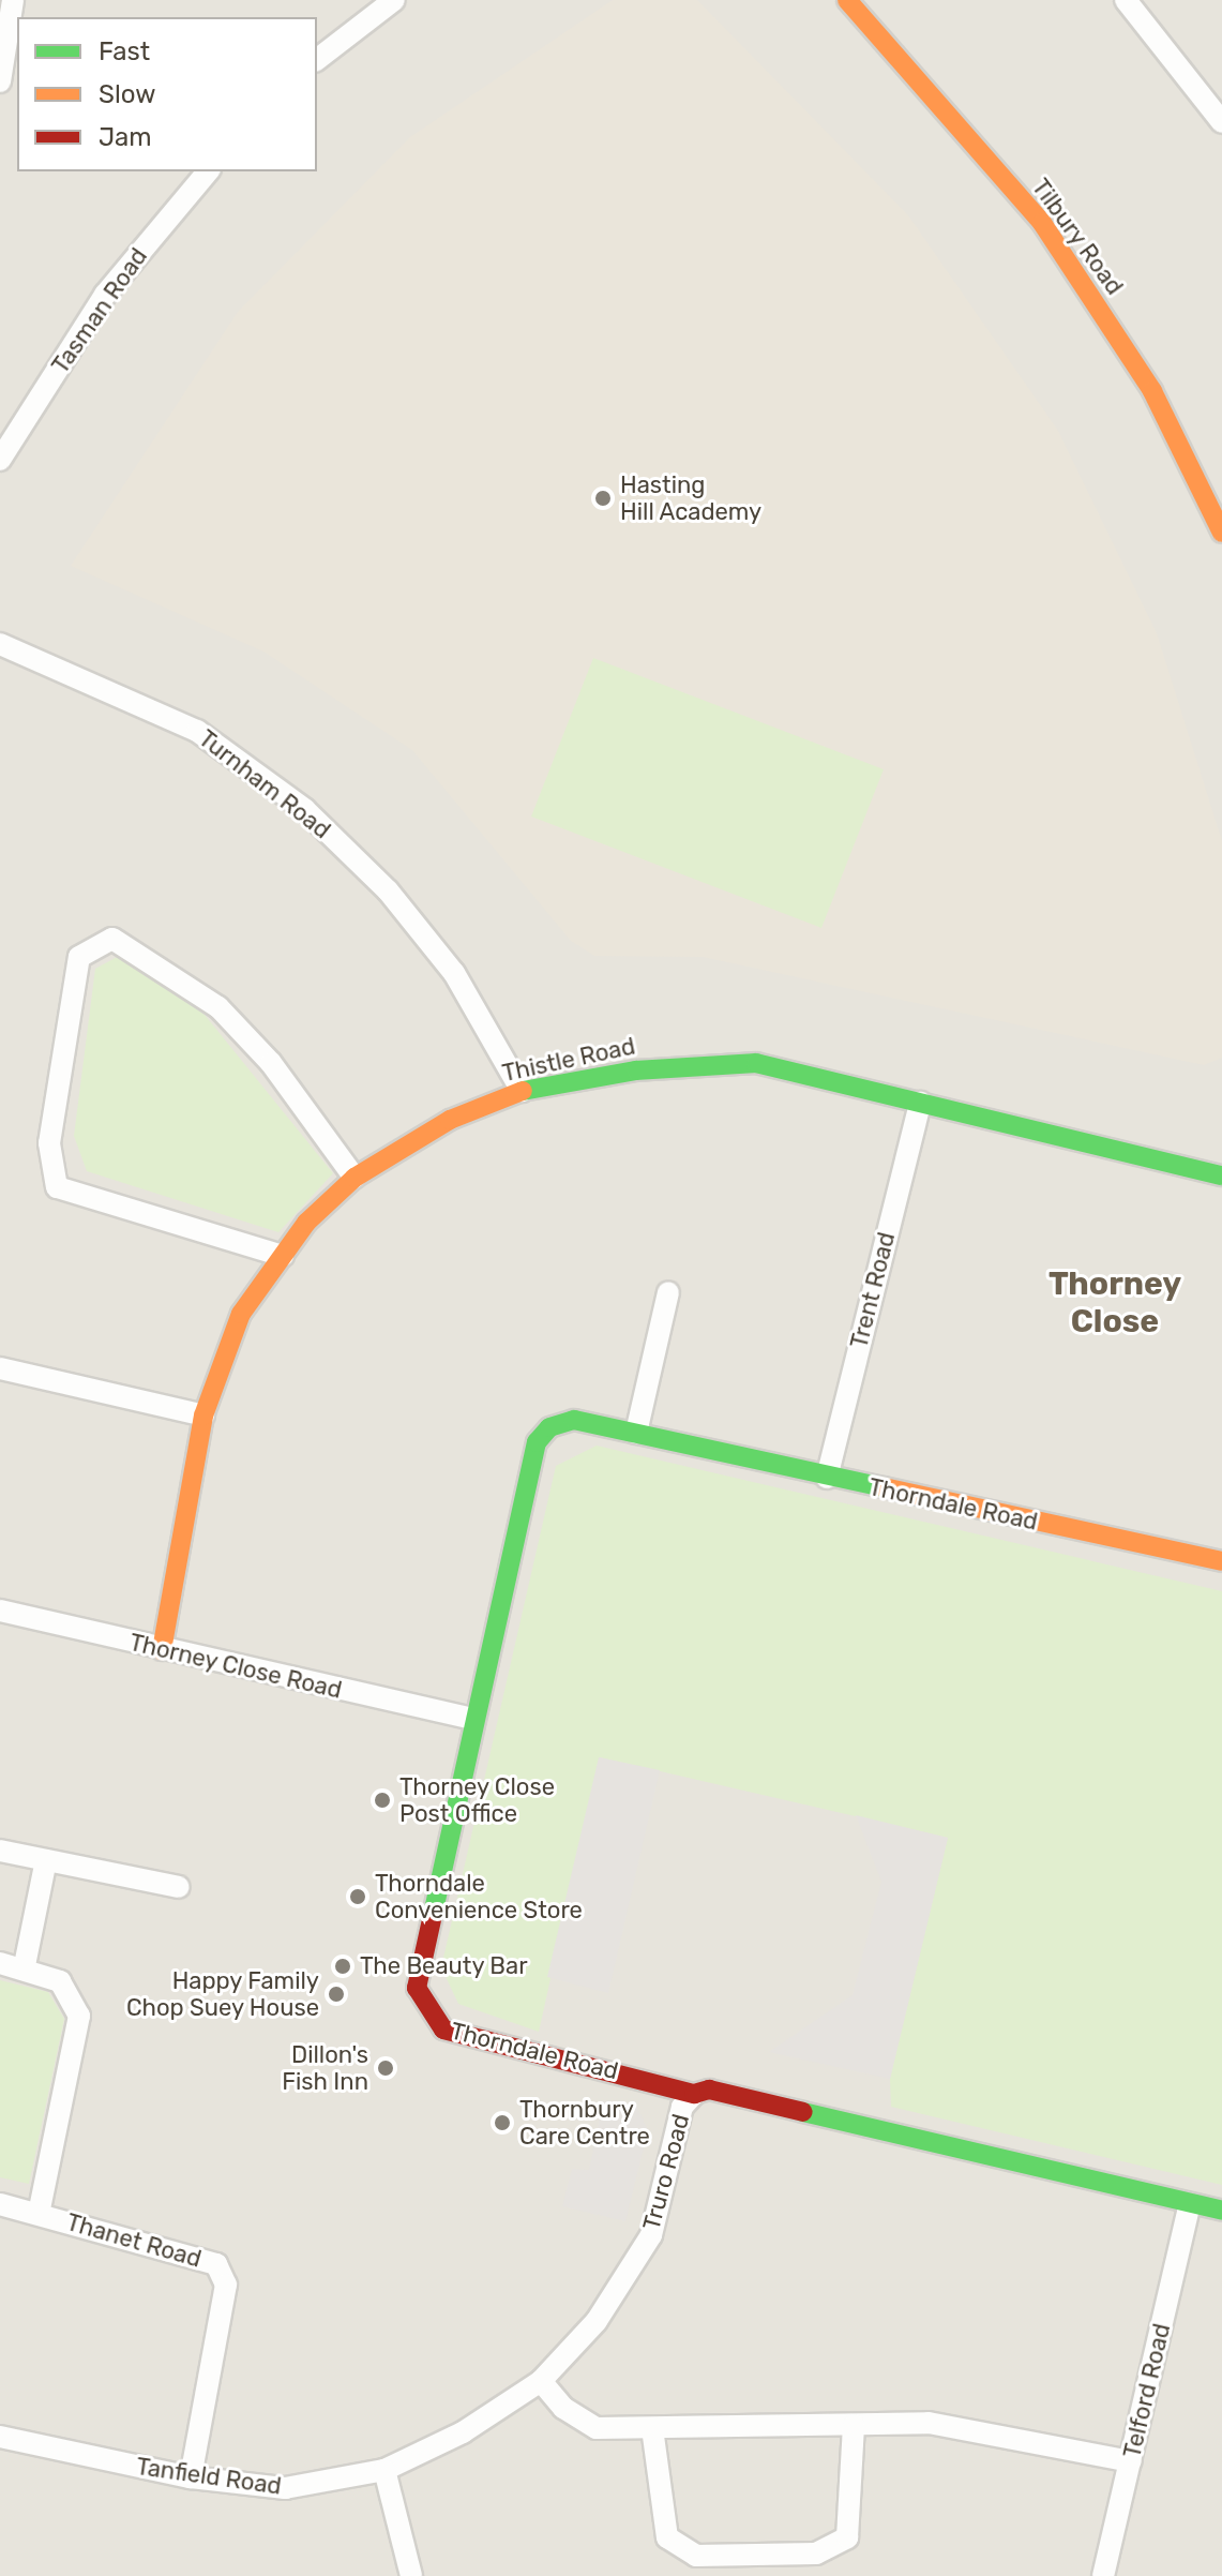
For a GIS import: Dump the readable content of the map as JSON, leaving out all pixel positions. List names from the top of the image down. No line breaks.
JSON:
{"streets":{"street":["Tilbury Road","Tasman Road","Turnham Road","Thistle Road","Trent Road","Thorndale Road","Thorney Close Road","Truro Road","Thanet Road","Telford Road","Tanfield Road"]},"crossings":[["Turnham Road","Thistle Road"],["Thistle Road","Trent Road"],["Thistle Road","Thorney Close Road"],["Trent Road","Thorndale Road"],["Thorndale Road","Thorney Close Road"],["Thorndale Road","Truro Road"],["Thorndale Road","Telford Road"],["Truro Road","Tanfield Road"],["Thanet Road","Tanfield Road"]],"districts":["Thorney Close"],"places":["Hasting Hill Academy","Thorney Close Post Office","Thorndale Convenience Store","The Beauty Bar","Happy Family Chop Suey House","Dillon's Fish Inn","Thornbury Care Centre"],"legend":["Fast","Slow","Jam"]}
